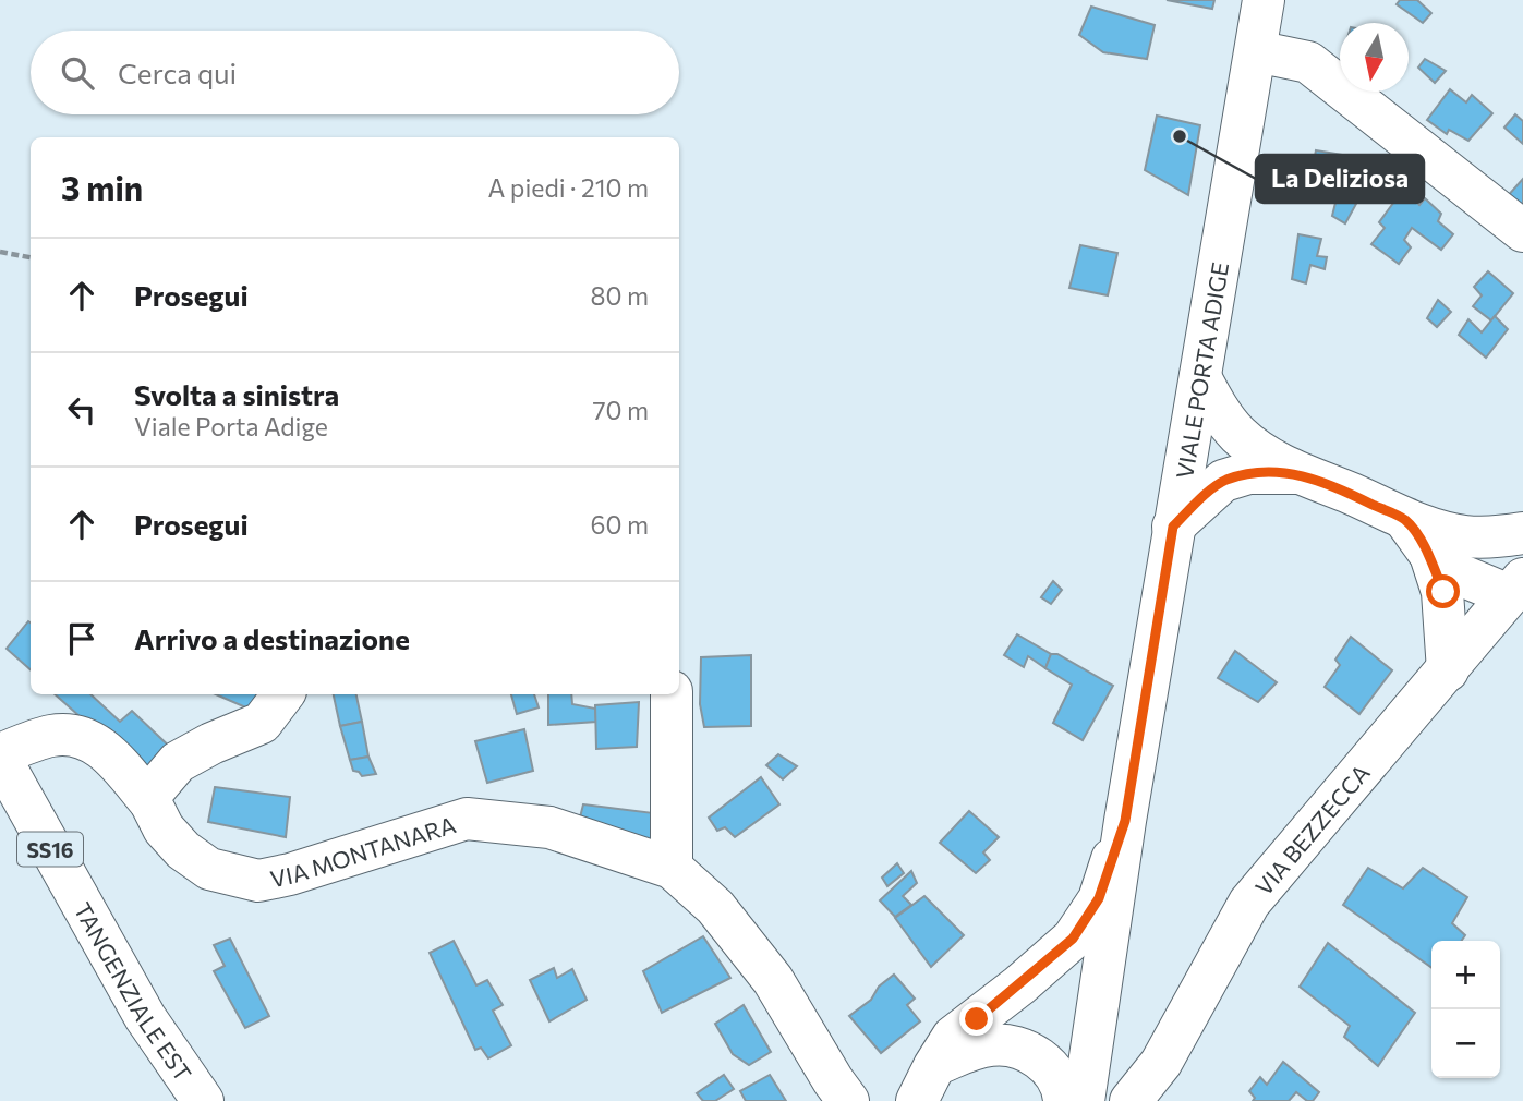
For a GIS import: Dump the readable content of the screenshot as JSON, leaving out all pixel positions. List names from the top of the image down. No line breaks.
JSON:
{"streets":{"street":["VIALE PORTA ADIGE","VIA BEZZECCA","SS16","VIA MONTANARA","TANGENZIALE EST"]},"crossings":[["VIA MONTANARA","TANGENZIALE EST"]],"places":["La Deliziosa"],"north":"bottom","page":{"search":"Cerca qui","heading":["3 min","A piedi · 210 m"],"list":[["Prosegui","80 m"],["Svolta a sinistra","Viale Porta Adige","70 m"],["Prosegui","60 m"],"Arrivo a destinazione"],"map_buttons":["+","−"]}}
